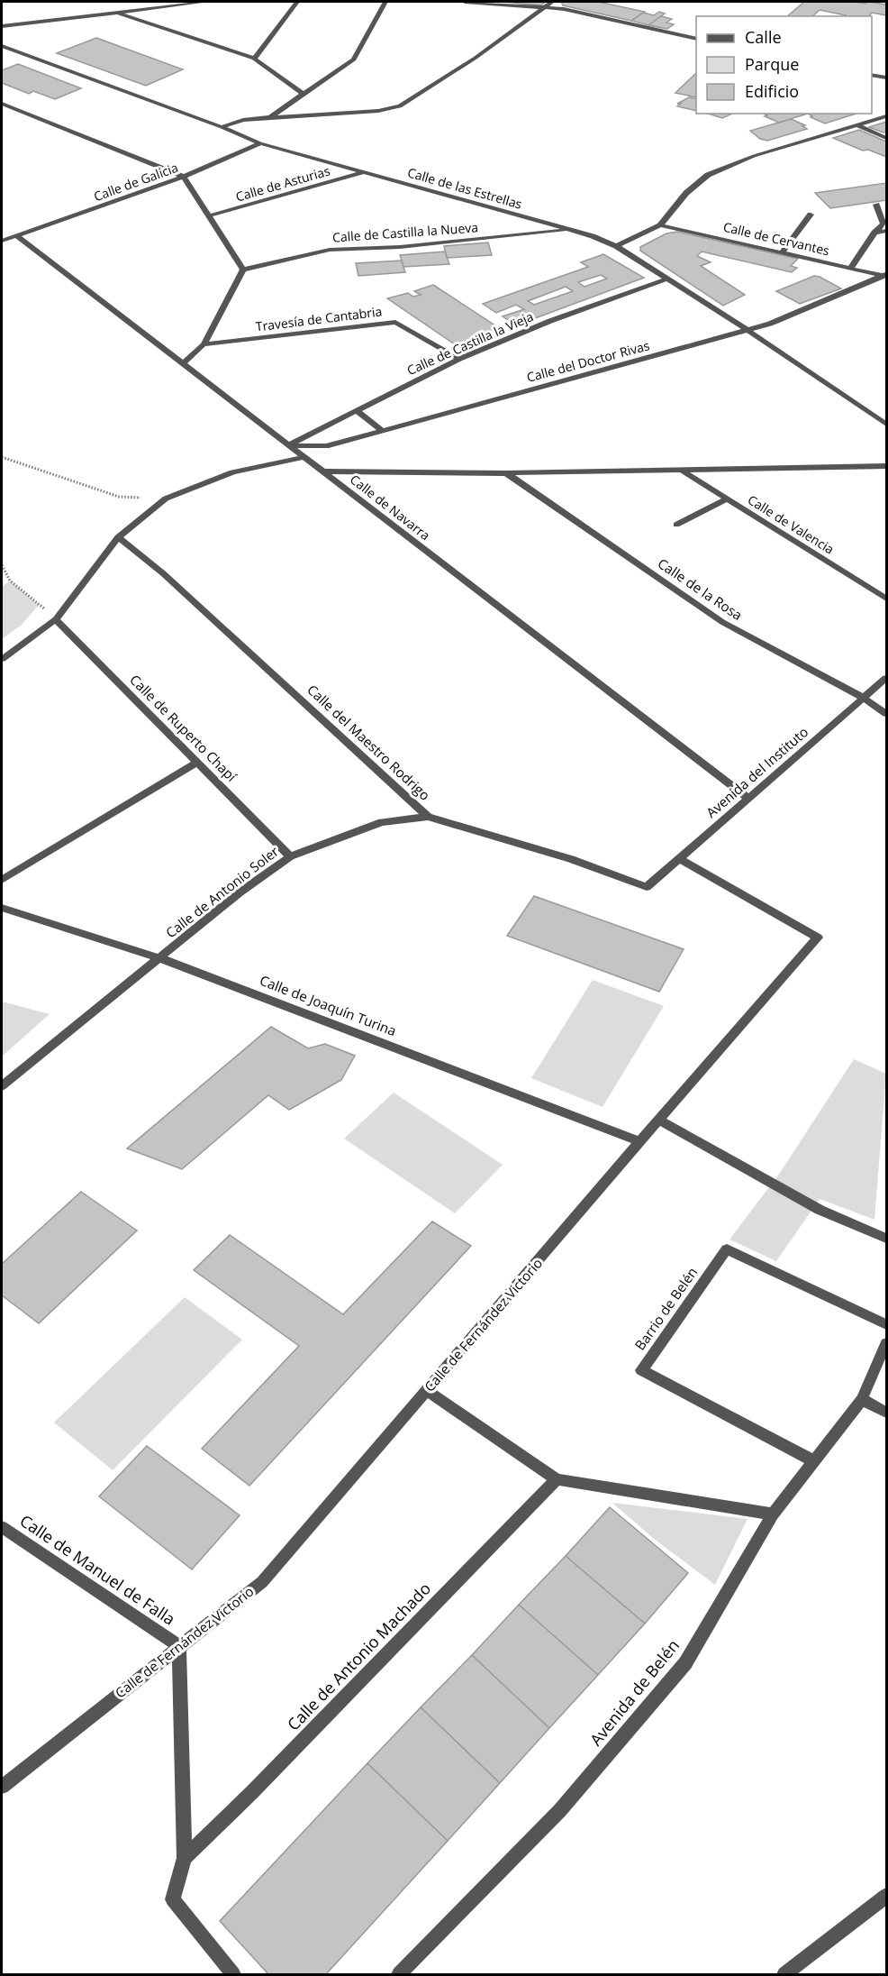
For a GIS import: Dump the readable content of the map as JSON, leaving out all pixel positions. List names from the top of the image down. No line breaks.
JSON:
{"streets":{"street":["Calle de Galicia","Calle de Asturias","Calle de las Estrellas","Calle de Castilla la Nueva","Calle de Cervantes","Travesía de Cantabria","Calle de Castilla la Vieja","Calle del Doctor Rivas","Calle de Navarra","Calle de Valencia","Calle de la Rosa","Calle de Ruperto Chapí","Calle del Maestro Rodrigo","Avenida del Instituto","Calle de Antonio Soler","Calle de Joaquín Turina","Barrio de Belén","Calle de Fernández Victorio","Calle de Manuel de Falla","Calle de Antonio Machado","Avenida de Belén"]},"crossings":[["Calle de Galicia","Calle de las Estrellas"],["Calle de Galicia","Calle de Navarra"],["Calle de Asturias","Calle de las Estrellas"],["Calle de las Estrellas","Calle de Castilla la Nueva"],["Calle de las Estrellas","Calle de Castilla la Vieja"],["Calle de las Estrellas","Calle del Doctor Rivas"],["Calle de Cervantes","Calle del Doctor Rivas"],["Travesía de Cantabria","Calle de Castilla la Vieja"],["Calle de Castilla la Vieja","Calle del Doctor Rivas"],["Calle de Castilla la Vieja","Calle de Navarra"],["Calle del Doctor Rivas","Calle de Navarra"],["Calle de Navarra","Avenida del Instituto"],["Calle de la Rosa","Avenida del Instituto"],["Calle de Ruperto Chapí","Calle de Antonio Soler"],["Calle del Maestro Rodrigo","Avenida del Instituto"],["Calle del Maestro Rodrigo","Calle de Antonio Soler"],["Avenida del Instituto","Calle de Fernández Victorio"],["Calle de Antonio Soler","Calle de Joaquín Turina"],["Calle de Joaquín Turina","Calle de Fernández Victorio"],["Barrio de Belén","Avenida de Belén"],["Calle de Fernández Victorio","Calle de Manuel de Falla"]],"legend":["Calle","Parque","Edificio"]}
